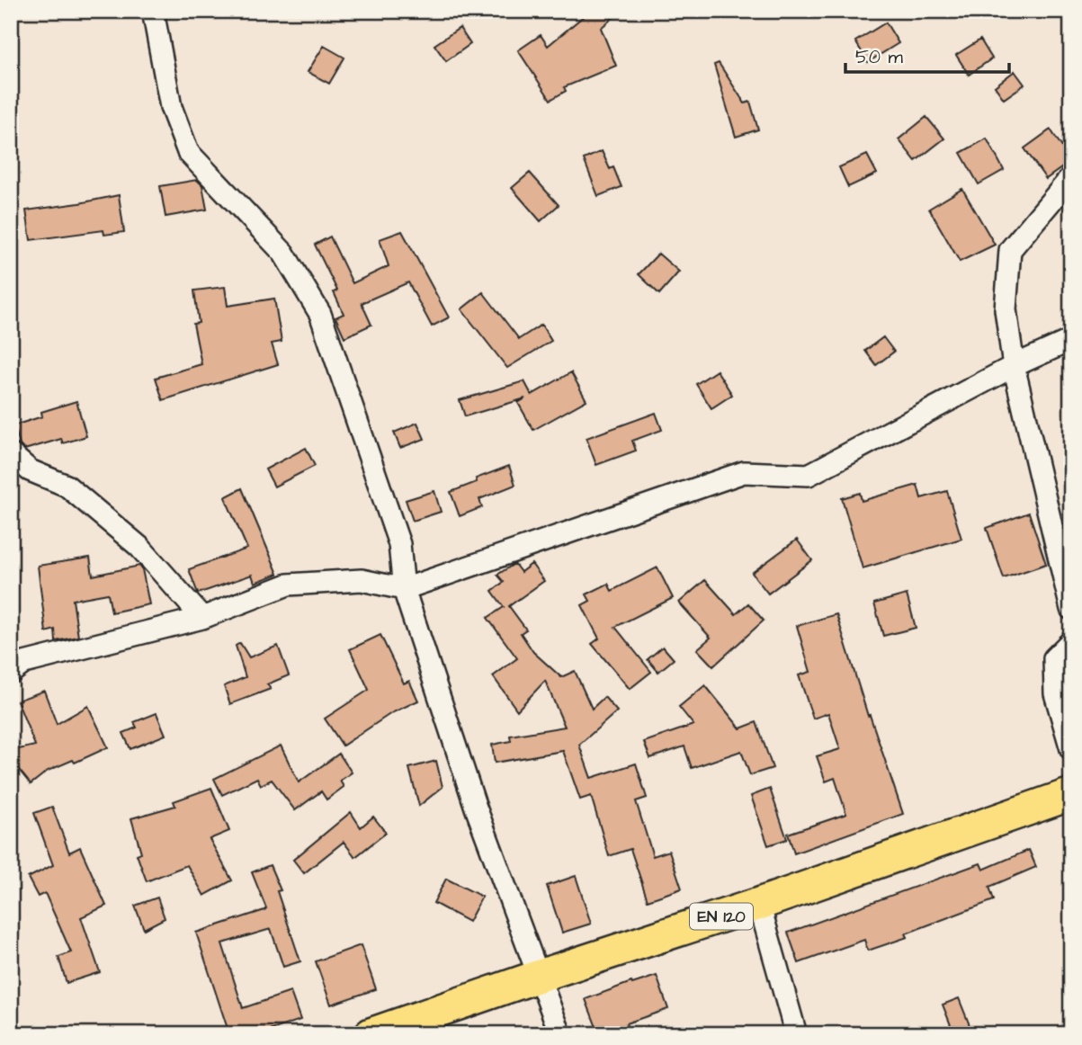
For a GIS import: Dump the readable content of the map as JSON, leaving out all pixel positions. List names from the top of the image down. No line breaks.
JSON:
{"streets":{"main road":["EN 120"]},"scale_bar":"50 m"}
